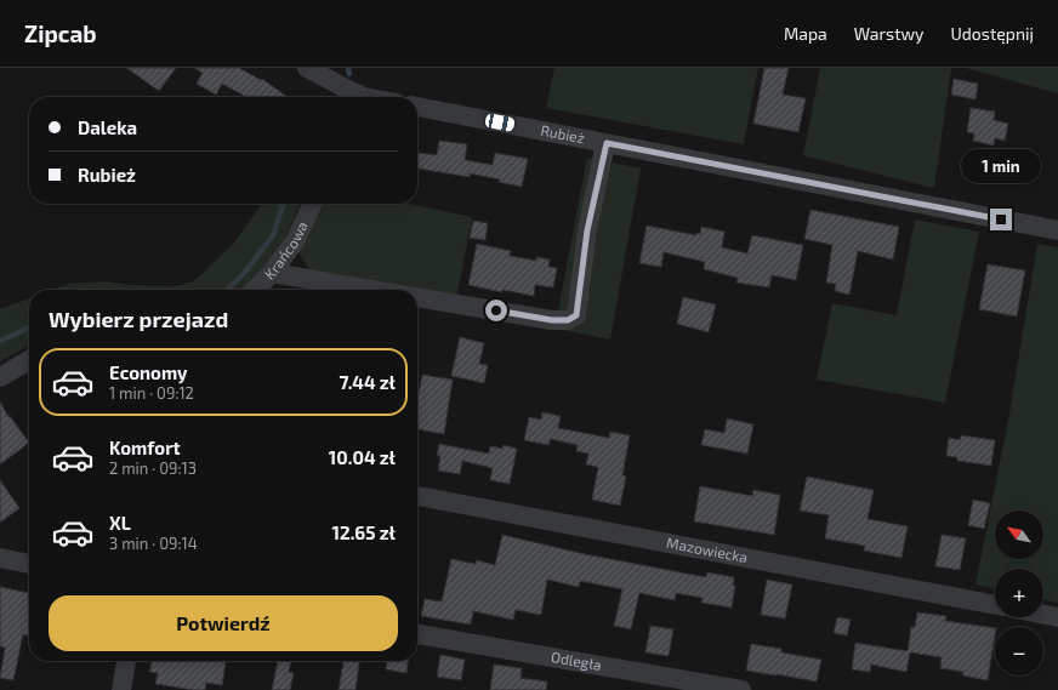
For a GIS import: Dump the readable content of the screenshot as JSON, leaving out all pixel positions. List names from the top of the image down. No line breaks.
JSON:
{"streets":{"street":["Rubież","Krańcowa","Mazowiecka","Odległa"]},"north":"top left","page":{"header":"Zipcab","nav":["Mapa","Warstwy","Udostępnij"],"banner":["Daleka","Rubież"],"bubble":"1 min","heading":"Wybierz przejazd","list":[{"name":"Economy","note":"1 min · 09:12","value":"7.44 zł"},{"name":"Komfort","note":"2 min · 09:13","value":"10.04 zł"},{"name":"XL","note":"3 min · 09:14","value":"12.65 zł"}],"map_buttons":["+","−"],"buttons":"Potwierdź"}}
